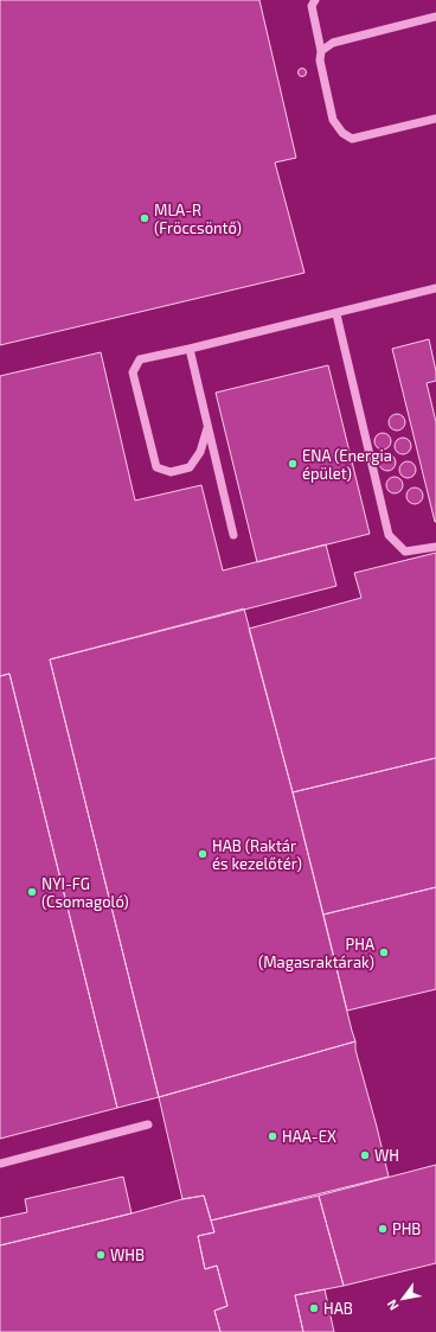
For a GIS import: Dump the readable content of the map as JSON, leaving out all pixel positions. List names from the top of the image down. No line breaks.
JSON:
{"places":["MLA-R (Fröccsöntő)","ENA (Energia épület)","HAB (Raktár és kezelőtér)","NYI-FG (Csomagoló)","PHA (Magasraktárak)","HAA-EX","WH","PHB","WHB","HAB"],"north":"bottom left"}
